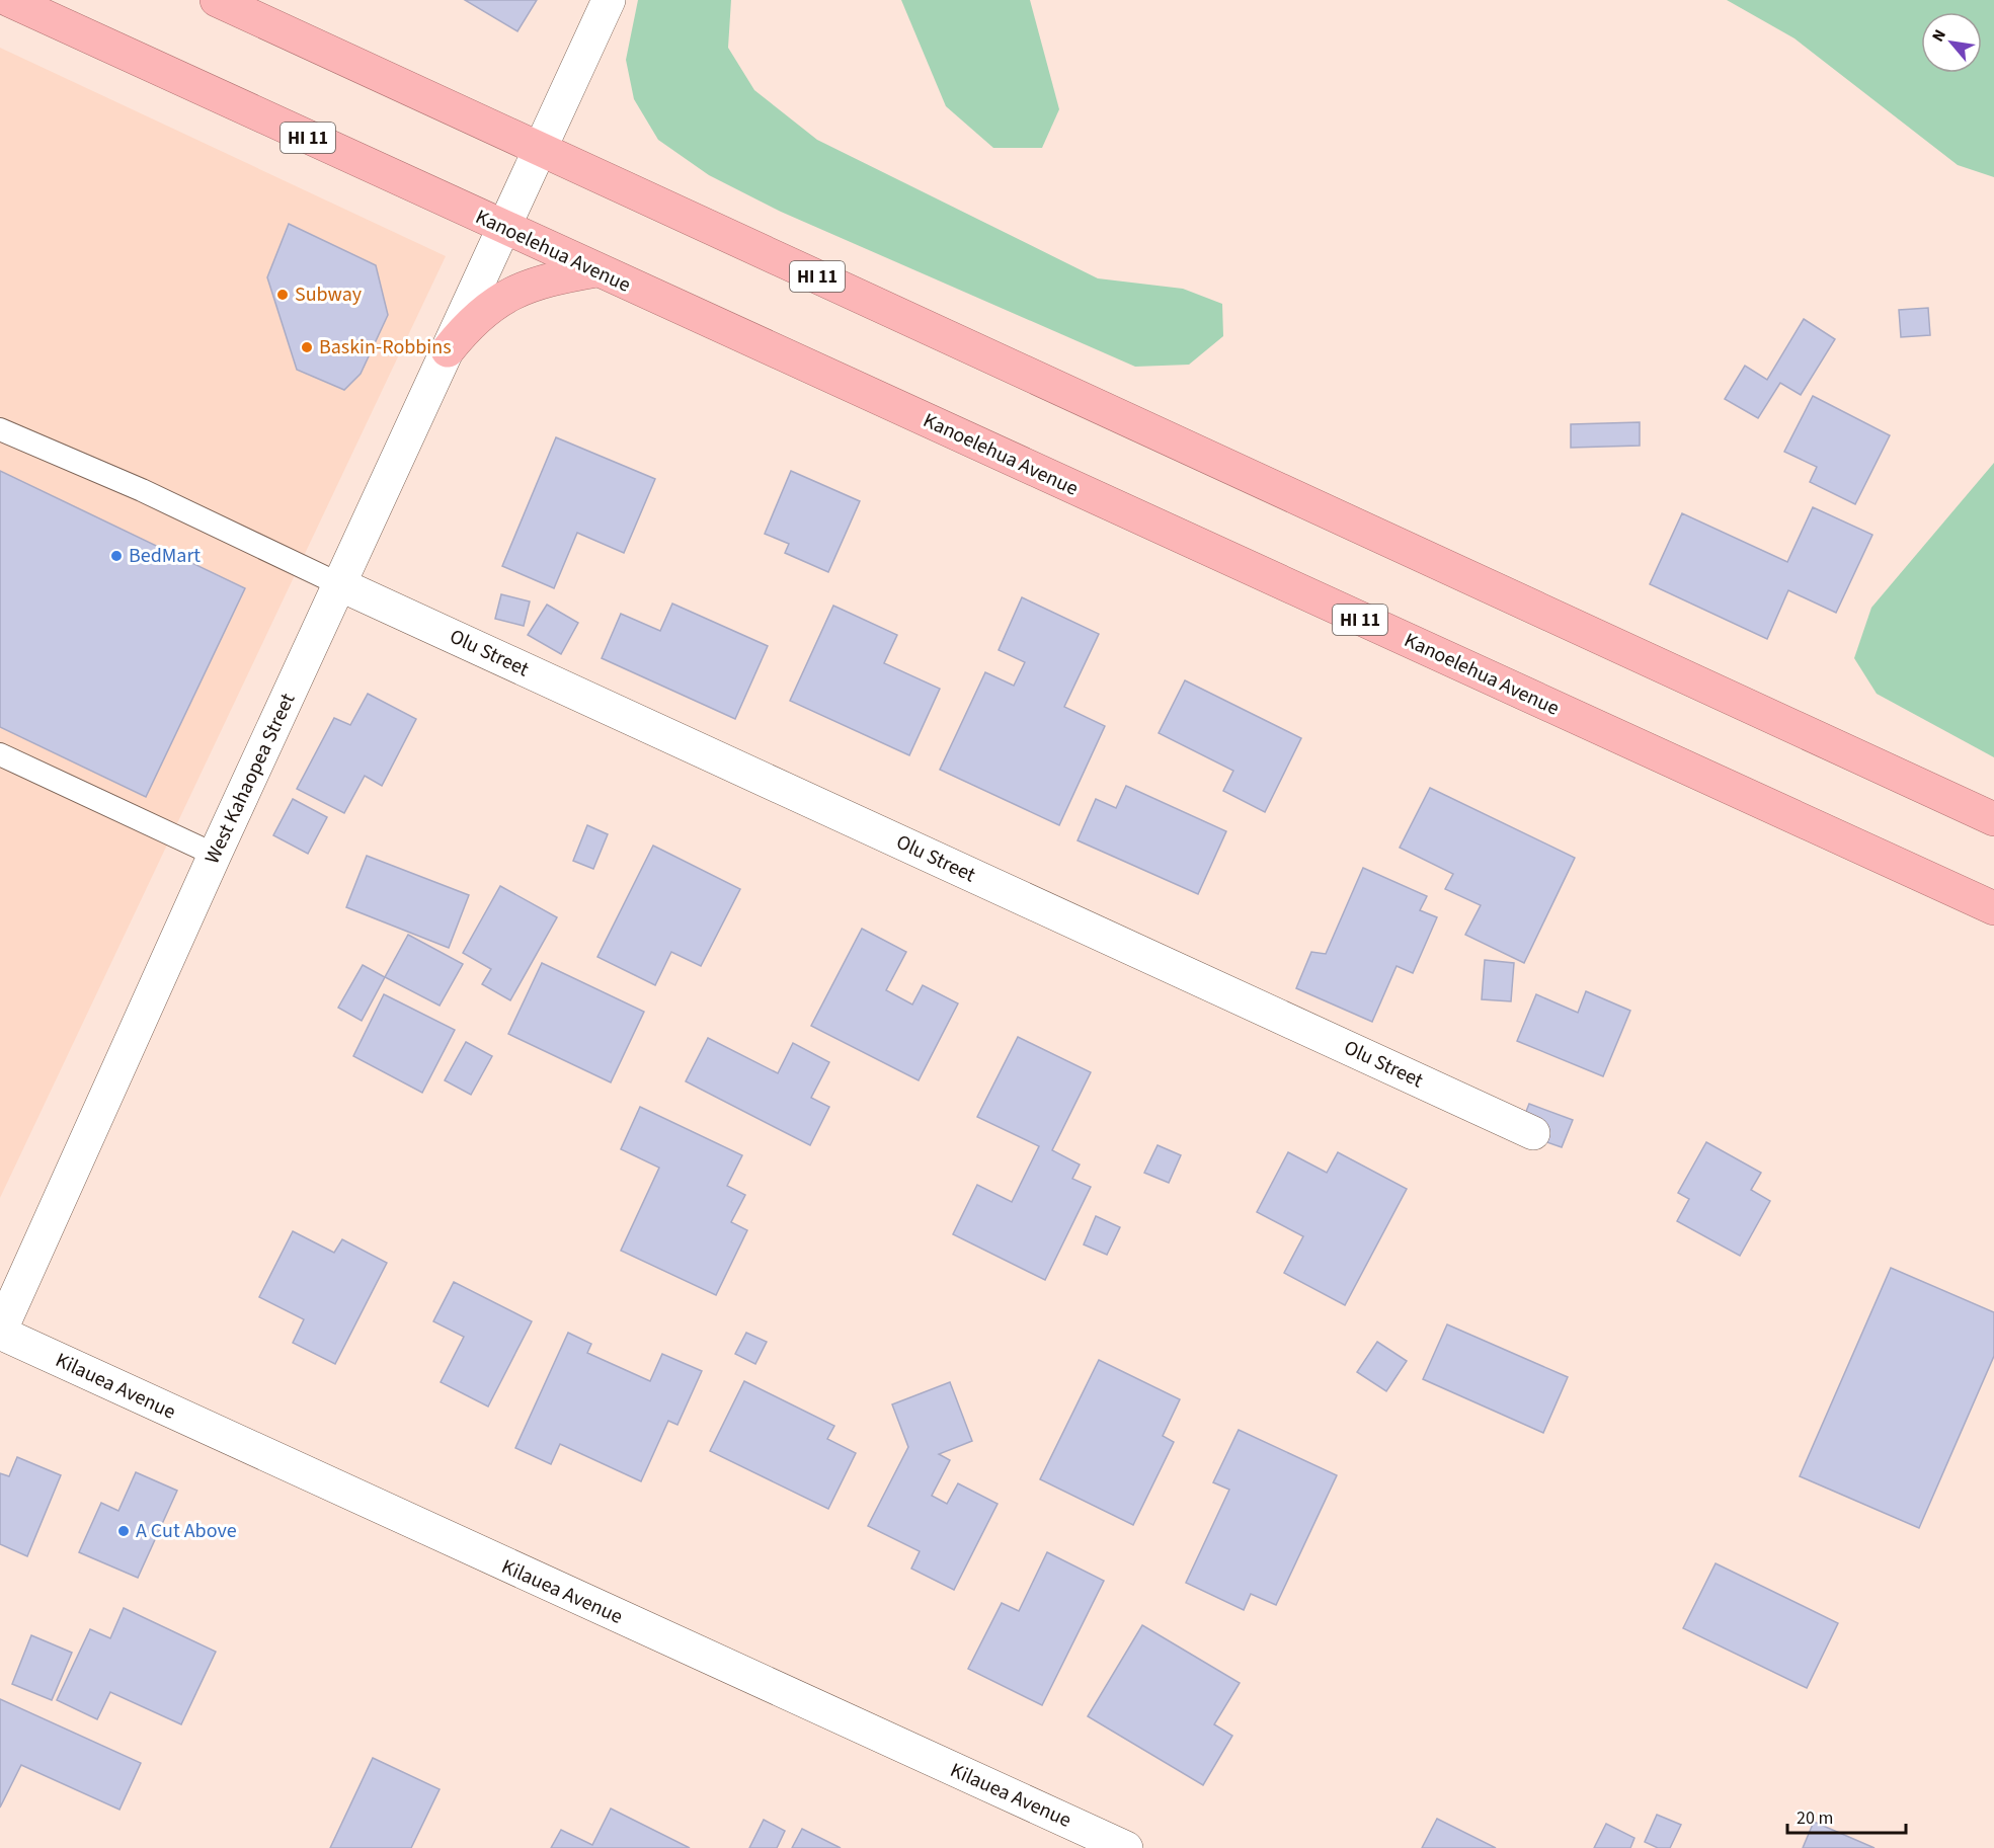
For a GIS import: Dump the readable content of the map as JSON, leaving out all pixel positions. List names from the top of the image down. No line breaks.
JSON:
{"streets":{"highway":["HI 11","Kanoelehua Avenue"],"street":["Olu Street","West Kahaopea Street","Kilauea Avenue"]},"crossings":[["HI 11","West Kahaopea Street"],["Kanoelehua Avenue","West Kahaopea Street"],["Olu Street","West Kahaopea Street"],["West Kahaopea Street","Kilauea Avenue"]],"places":["Subway","Baskin-Robbins","BedMart","A Cut Above"],"scale_bar":"20 m","north":"top left"}
